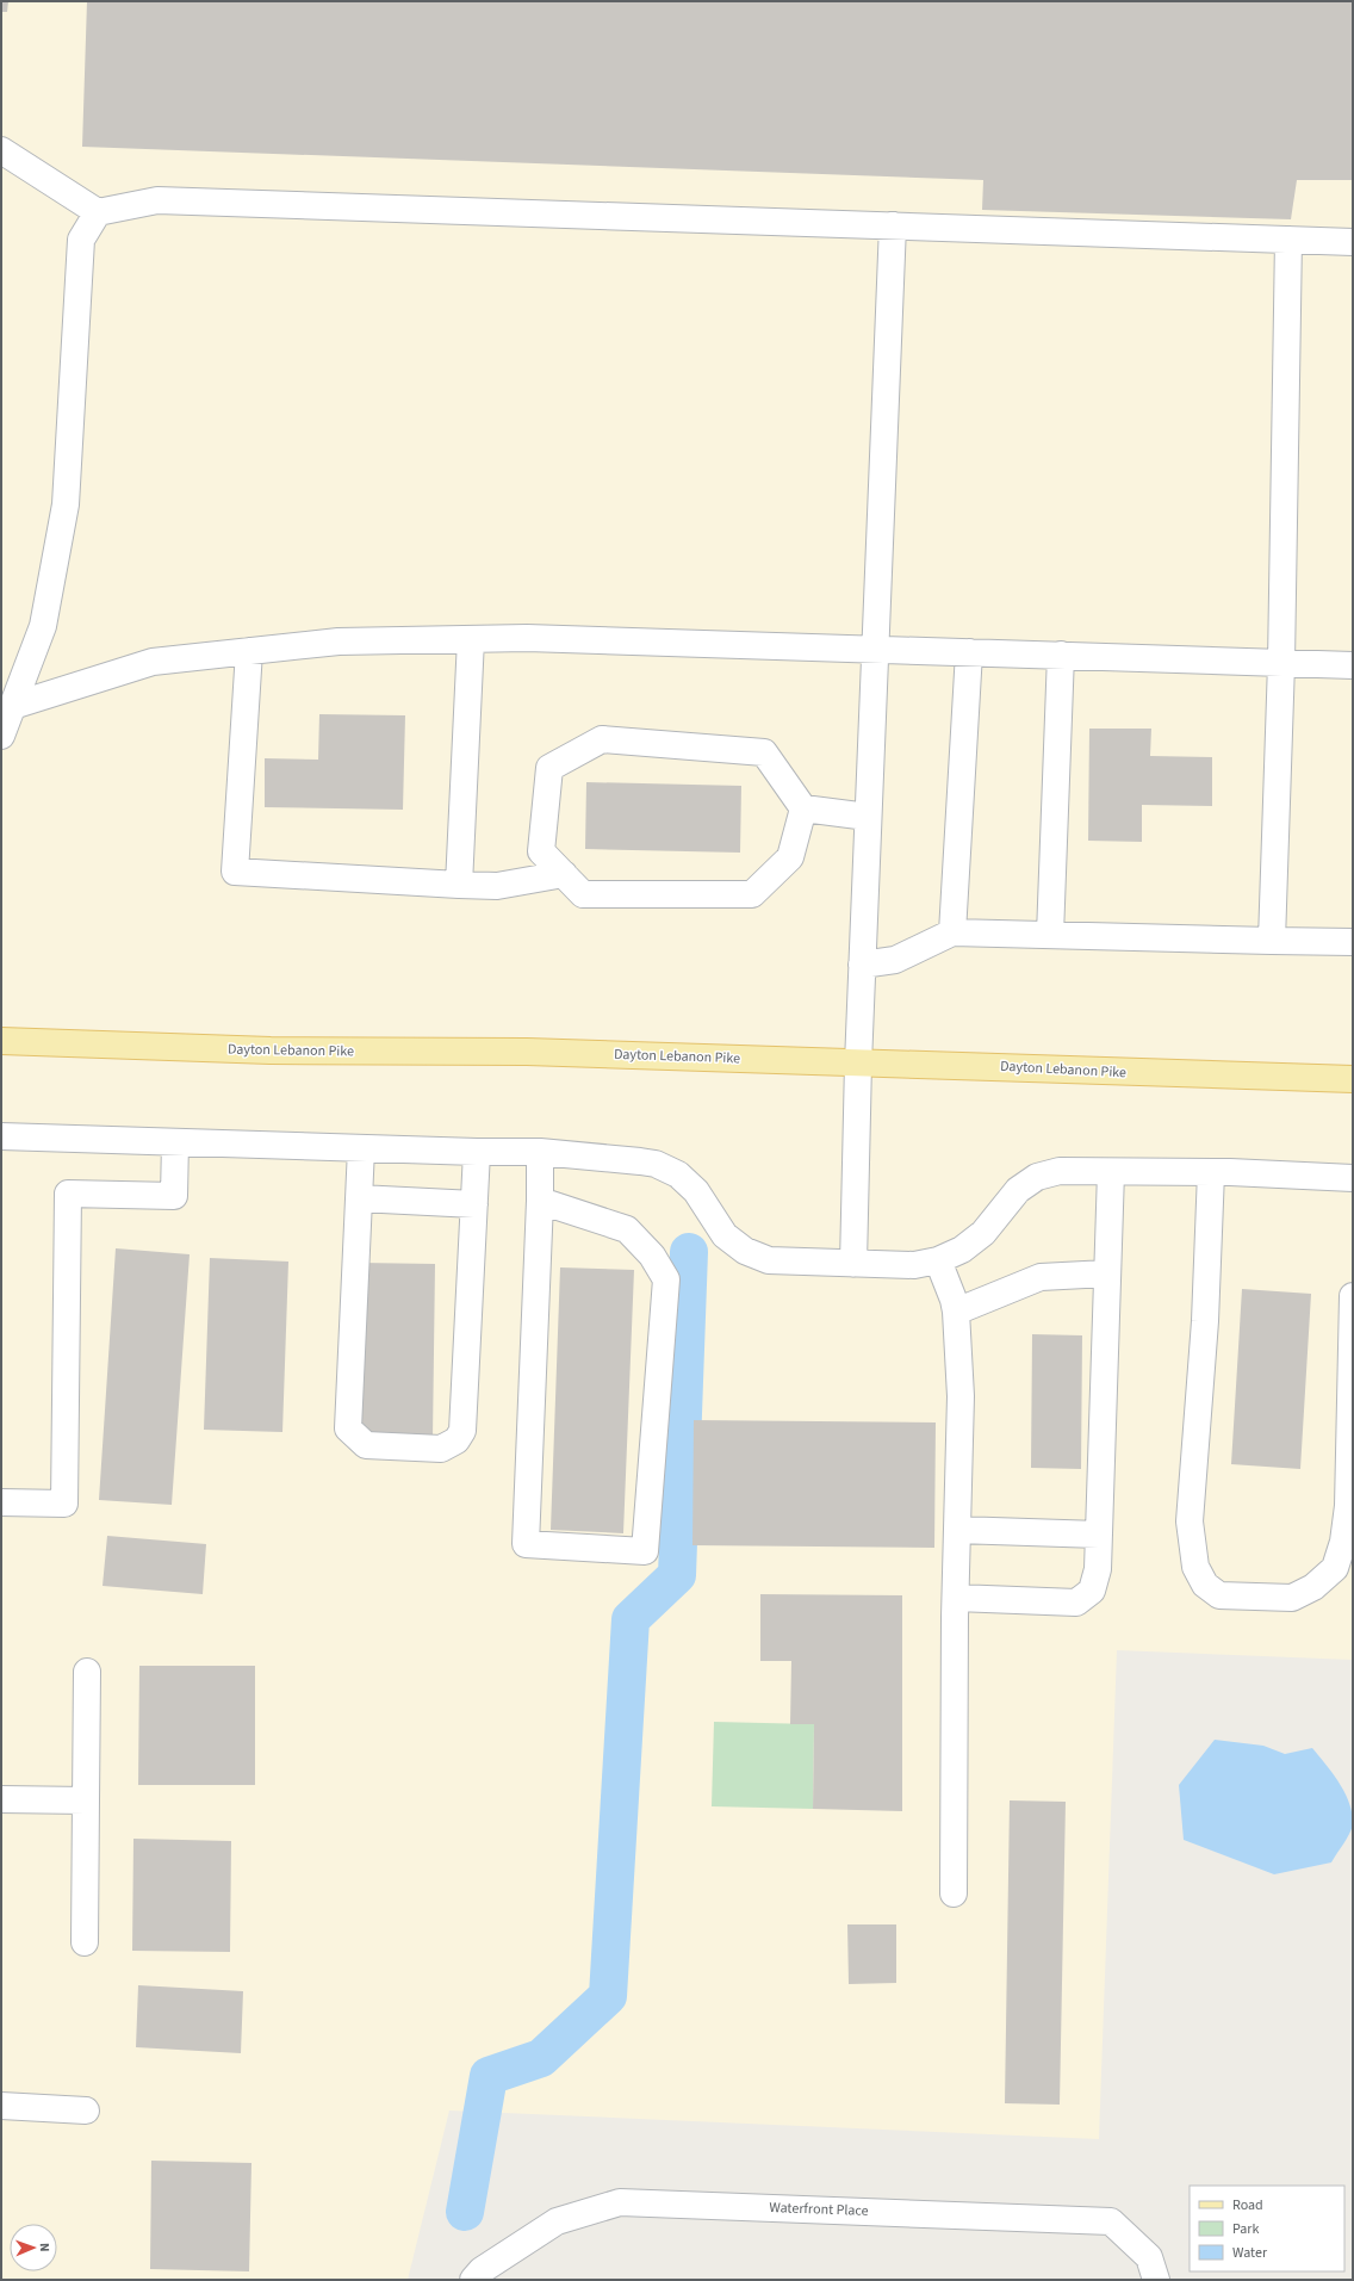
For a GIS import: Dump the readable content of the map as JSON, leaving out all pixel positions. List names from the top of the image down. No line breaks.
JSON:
{"streets":{"main road":["Dayton Lebanon Pike"],"street":["Waterfront Place"]},"legend":["Road","Park","Water"],"north":"right"}
